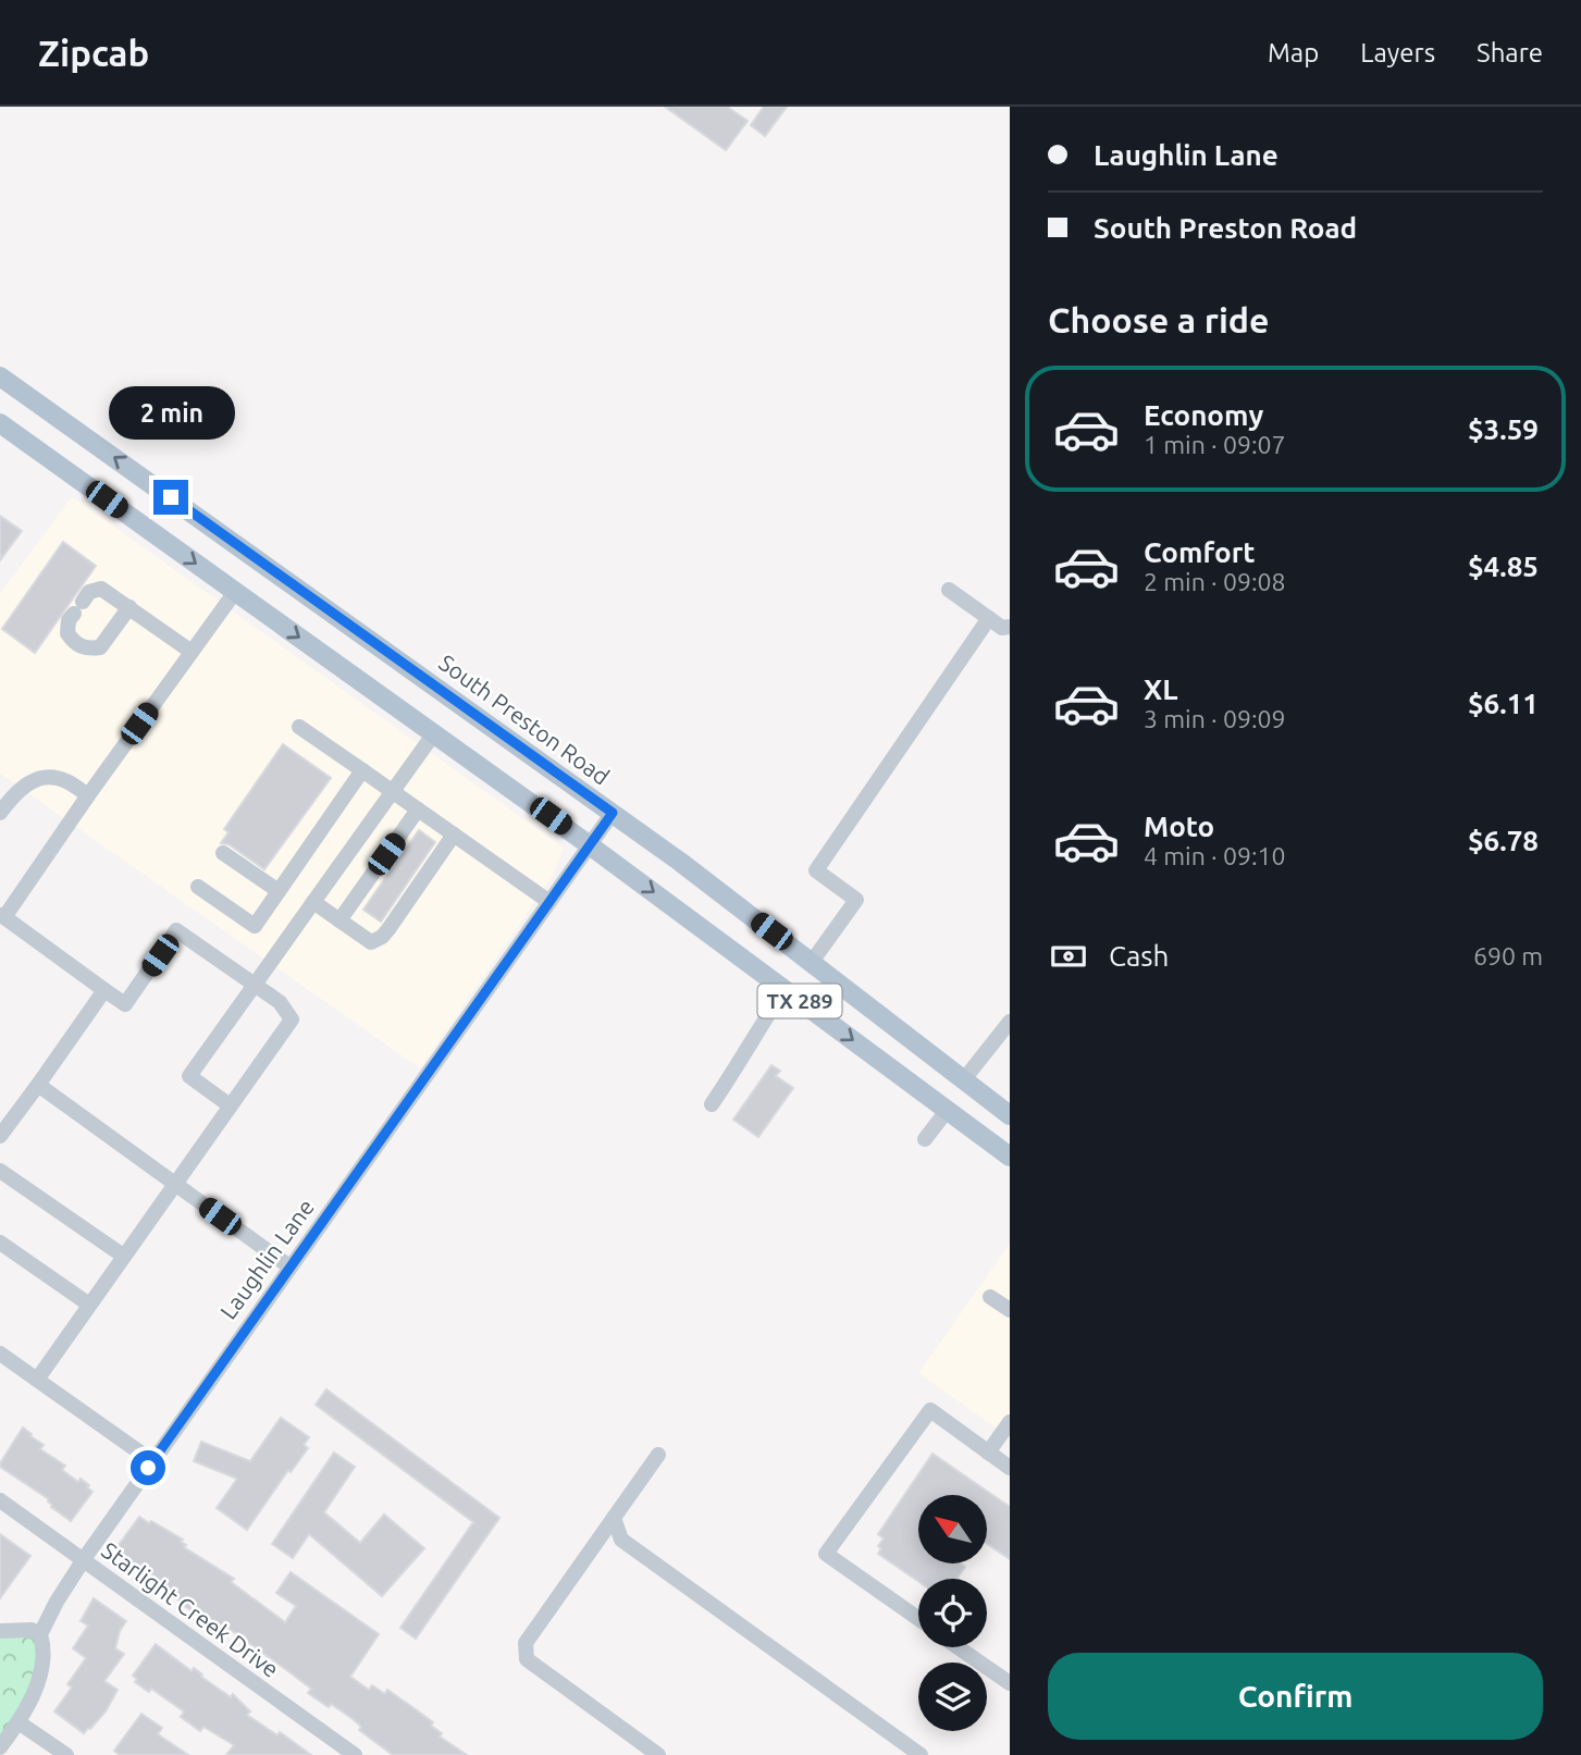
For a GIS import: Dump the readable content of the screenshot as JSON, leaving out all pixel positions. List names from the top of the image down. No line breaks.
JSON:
{"streets":{"main road":["South Preston Road","TX 289"],"street":["Laughlin Lane","Starlight Creek Drive"]},"crossings":[["South Preston Road","Laughlin Lane"],["TX 289","Laughlin Lane"],["Laughlin Lane","Starlight Creek Drive"]],"north":"top left","page":{"header":"Zipcab","nav":["Map","Layers","Share"],"banner":["Laughlin Lane","South Preston Road"],"heading":"Choose a ride","list":[{"name":"Economy","note":"1 min · 09:07","value":"$3.59"},{"name":"Comfort","note":"2 min · 09:08","value":"$4.85"},{"name":"XL","note":"3 min · 09:09","value":"$6.11"},{"name":"Moto","note":"4 min · 09:10","value":"$6.78"}],"bubble":"2 min","pay":["Cash","690 m"],"buttons":"Confirm"}}
